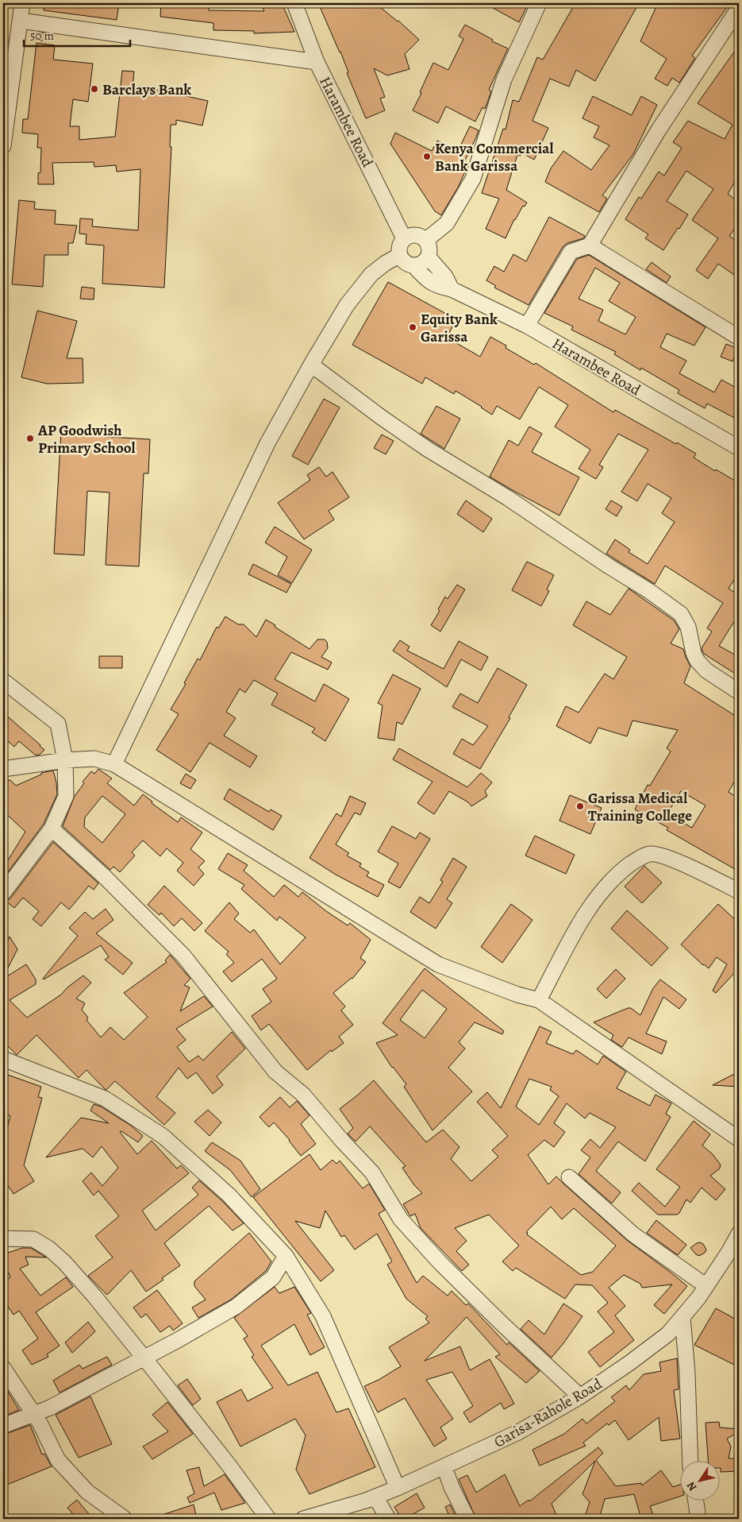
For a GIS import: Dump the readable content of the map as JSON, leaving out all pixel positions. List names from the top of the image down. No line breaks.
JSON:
{"streets":{"street":["Harambee Road","Garisa-Rahole Road"]},"places":["Barclays Bank","Kenya Commercial Bank Garissa","Equity Bank Garissa","AP Goodwish Primary School","Garissa Medical Training College"],"scale_bar":"50 m","north":"bottom left"}
